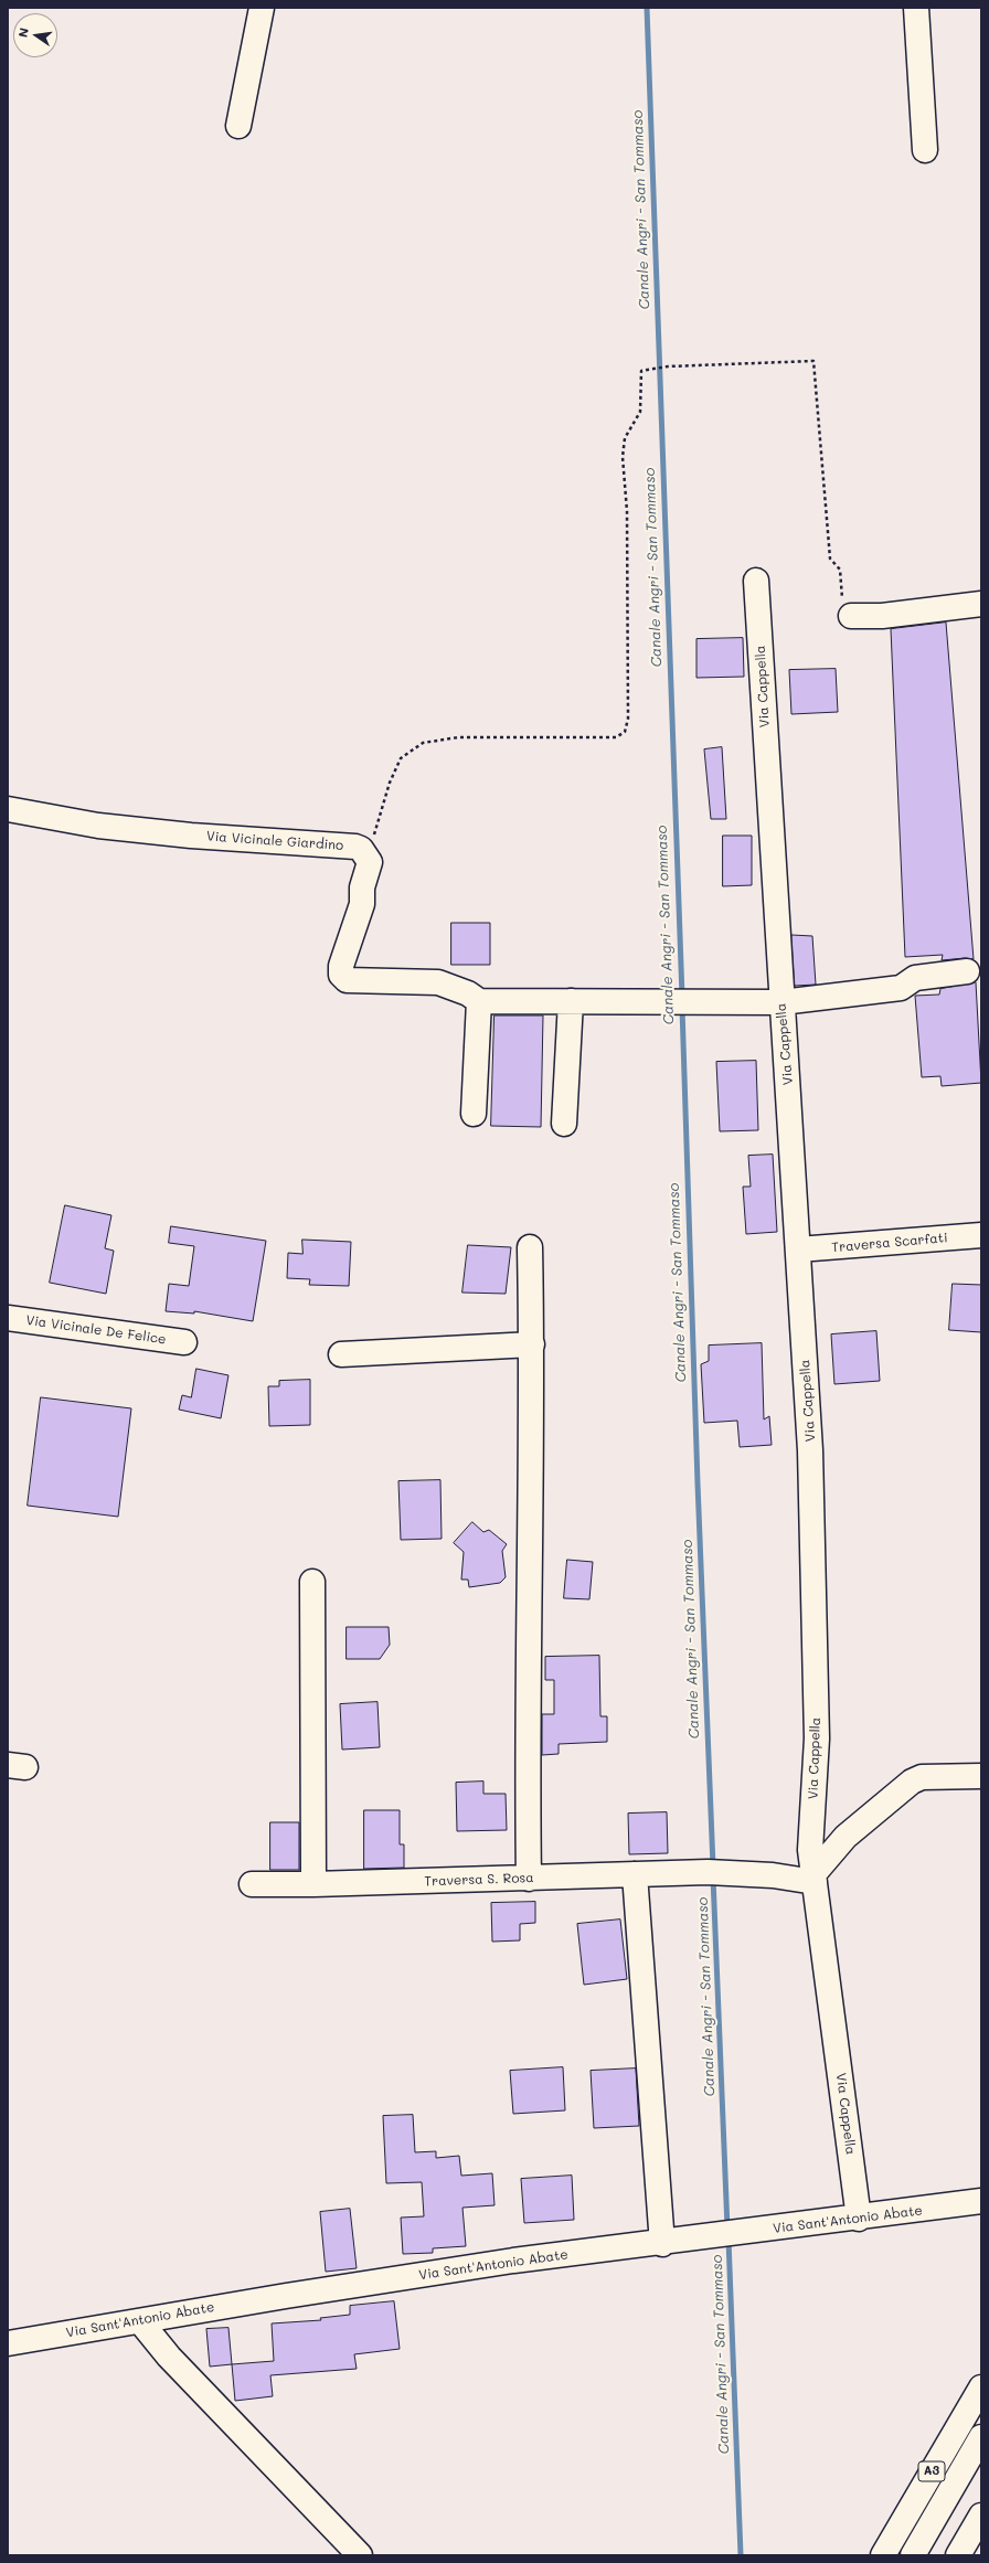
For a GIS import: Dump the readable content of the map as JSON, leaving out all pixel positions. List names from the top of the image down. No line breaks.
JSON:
{"streets":{"main road":["Via Cappella","Via Vicinale Giardino","Traversa Scarfati","Via Vicinale De Felice","Traversa S. Rosa","Via Sant'Antonio Abate","A3"]},"crossings":[["Via Cappella","Via Vicinale Giardino"],["Via Cappella","Traversa Scarfati"],["Via Cappella","Traversa S. Rosa"],["Via Cappella","Via Sant'Antonio Abate"]],"water":["Canale Angri - San Tommaso"],"north":"left"}
